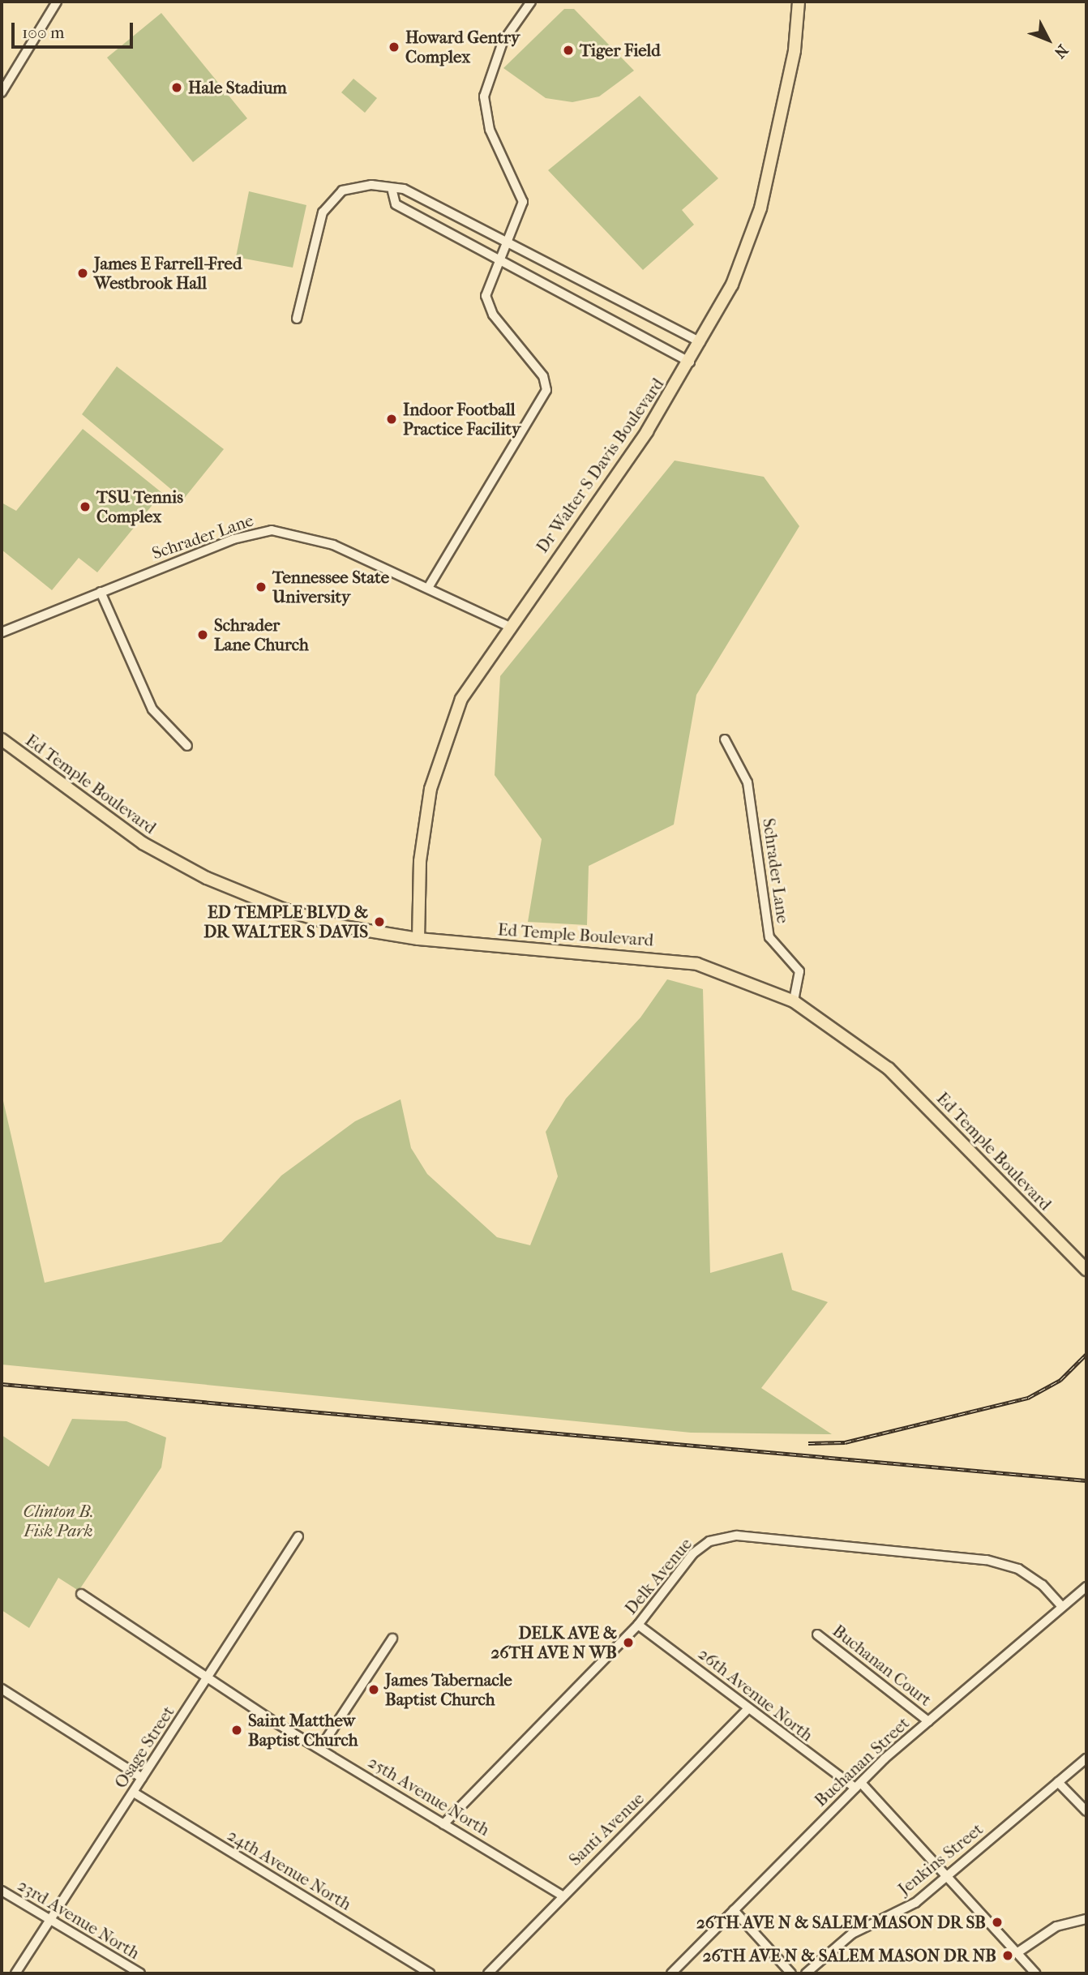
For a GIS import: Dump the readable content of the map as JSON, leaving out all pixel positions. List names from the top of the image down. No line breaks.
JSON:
{"streets":{"main road":["Dr Walter S Davis Boulevard","Ed Temple Boulevard"],"street":["Schrader Lane","Delk Avenue","Buchanan Court","26th Avenue North","Osage Street","Buchanan Street","25th Avenue North","Santi Avenue","Jenkins Street","24th Avenue North","23rd Avenue North"]},"crossings":[["Dr Walter S Davis Boulevard","Schrader Lane"],["Dr Walter S Davis Boulevard","Ed Temple Boulevard"],["Schrader Lane","Ed Temple Boulevard"],["Delk Avenue","26th Avenue North"],["Delk Avenue","Buchanan Street"],["Delk Avenue","25th Avenue North"],["Buchanan Court","Buchanan Street"],["26th Avenue North","Buchanan Street"],["26th Avenue North","Santi Avenue"],["26th Avenue North","Jenkins Street"],["Osage Street","25th Avenue North"],["Osage Street","24th Avenue North"],["Osage Street","23rd Avenue North"],["25th Avenue North","Santi Avenue"]],"parks":["Clinton B. Fisk Park"],"places":["Howard Gentry Complex","Tiger Field","Hale Stadium","James E Farrell-Fred Westbrook Hall","Indoor Football Practice Facility","TSU Tennis Complex","Tennessee State University","Schrader Lane Church","ED TEMPLE BLVD & DR WALTER S DAVIS","DELK AVE & 26TH AVE N WB","James Tabernacle Baptist Church","Saint Matthew Baptist Church","26TH AVE N & SALEM MASON DR SB","26TH AVE N & SALEM MASON DR NB"],"scale_bar":"100 m","north":"bottom right"}
